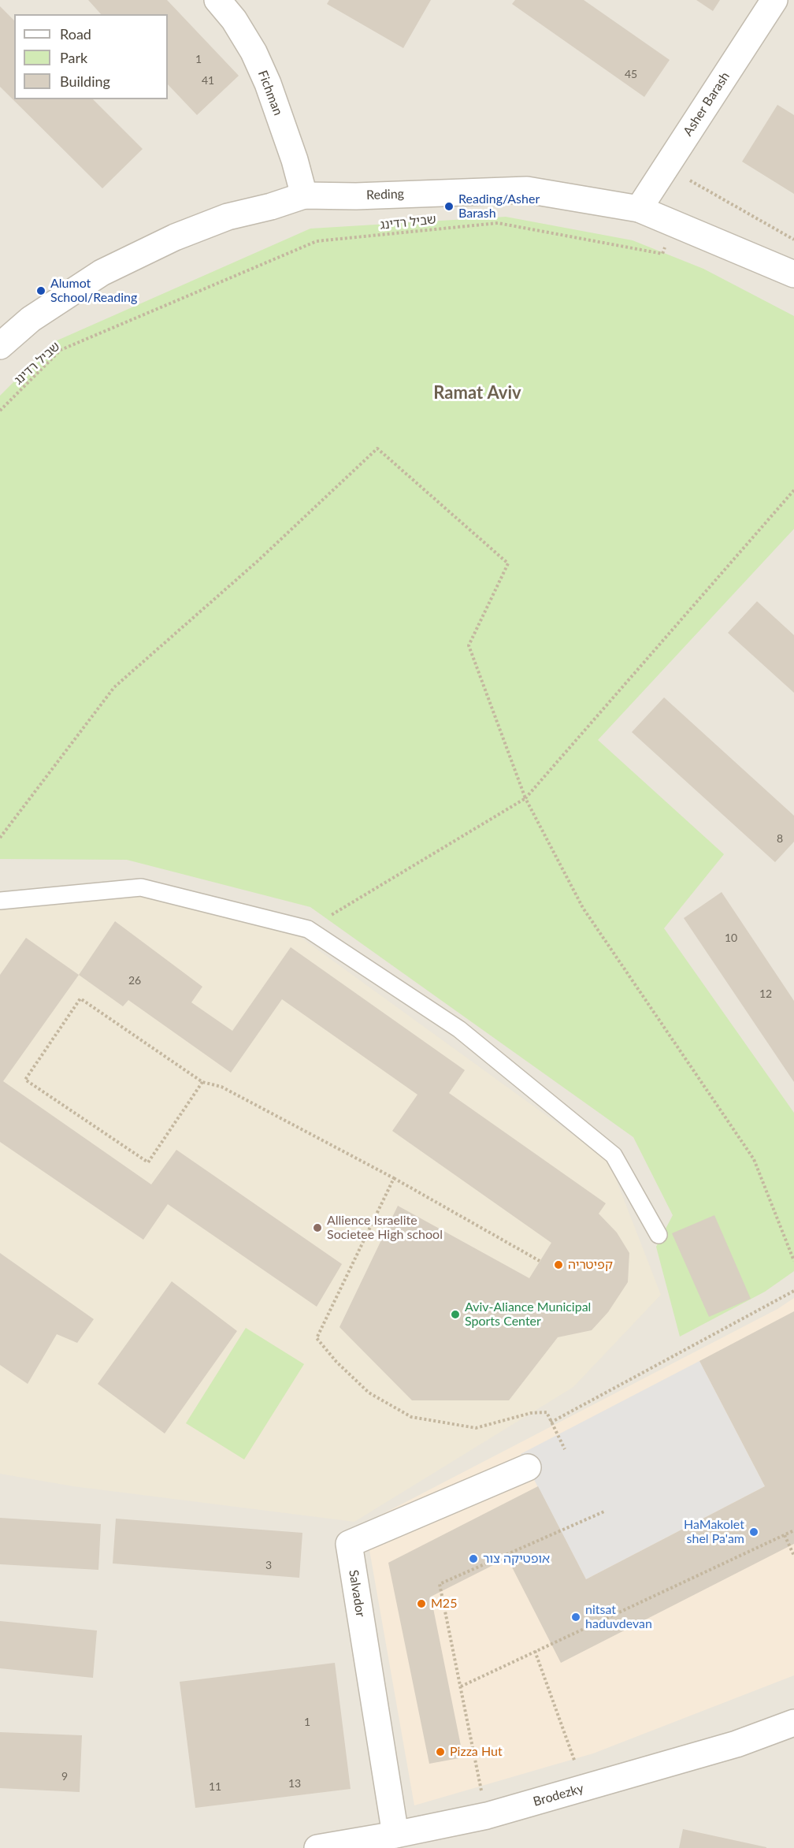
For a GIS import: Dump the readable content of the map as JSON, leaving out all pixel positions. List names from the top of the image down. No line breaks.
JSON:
{"streets":{"street":["Fichman","Asher Barash","Reding","Salvador","Brodezky"],"path":["שביל רדינג"]},"crossings":[["Fichman","Reding"],["Asher Barash","Reding"],["Reding","שביל רדינג"],["Salvador","Brodezky"]],"districts":["Ramat Aviv"],"places":["Reading/Asher Barash","Alumot School/Reading","Allience Israelite Societee High school","קפיטריה","Aviv-Aliance Municipal Sports Center","HaMakolet shel Pa'am","אופטיקה צור","M25","nitsat haduvdevan","Pizza Hut"],"house_numbers":["1","45","41","8","10","26","12","3","1","9","13","11"],"legend":["Road","Park","Building"]}
